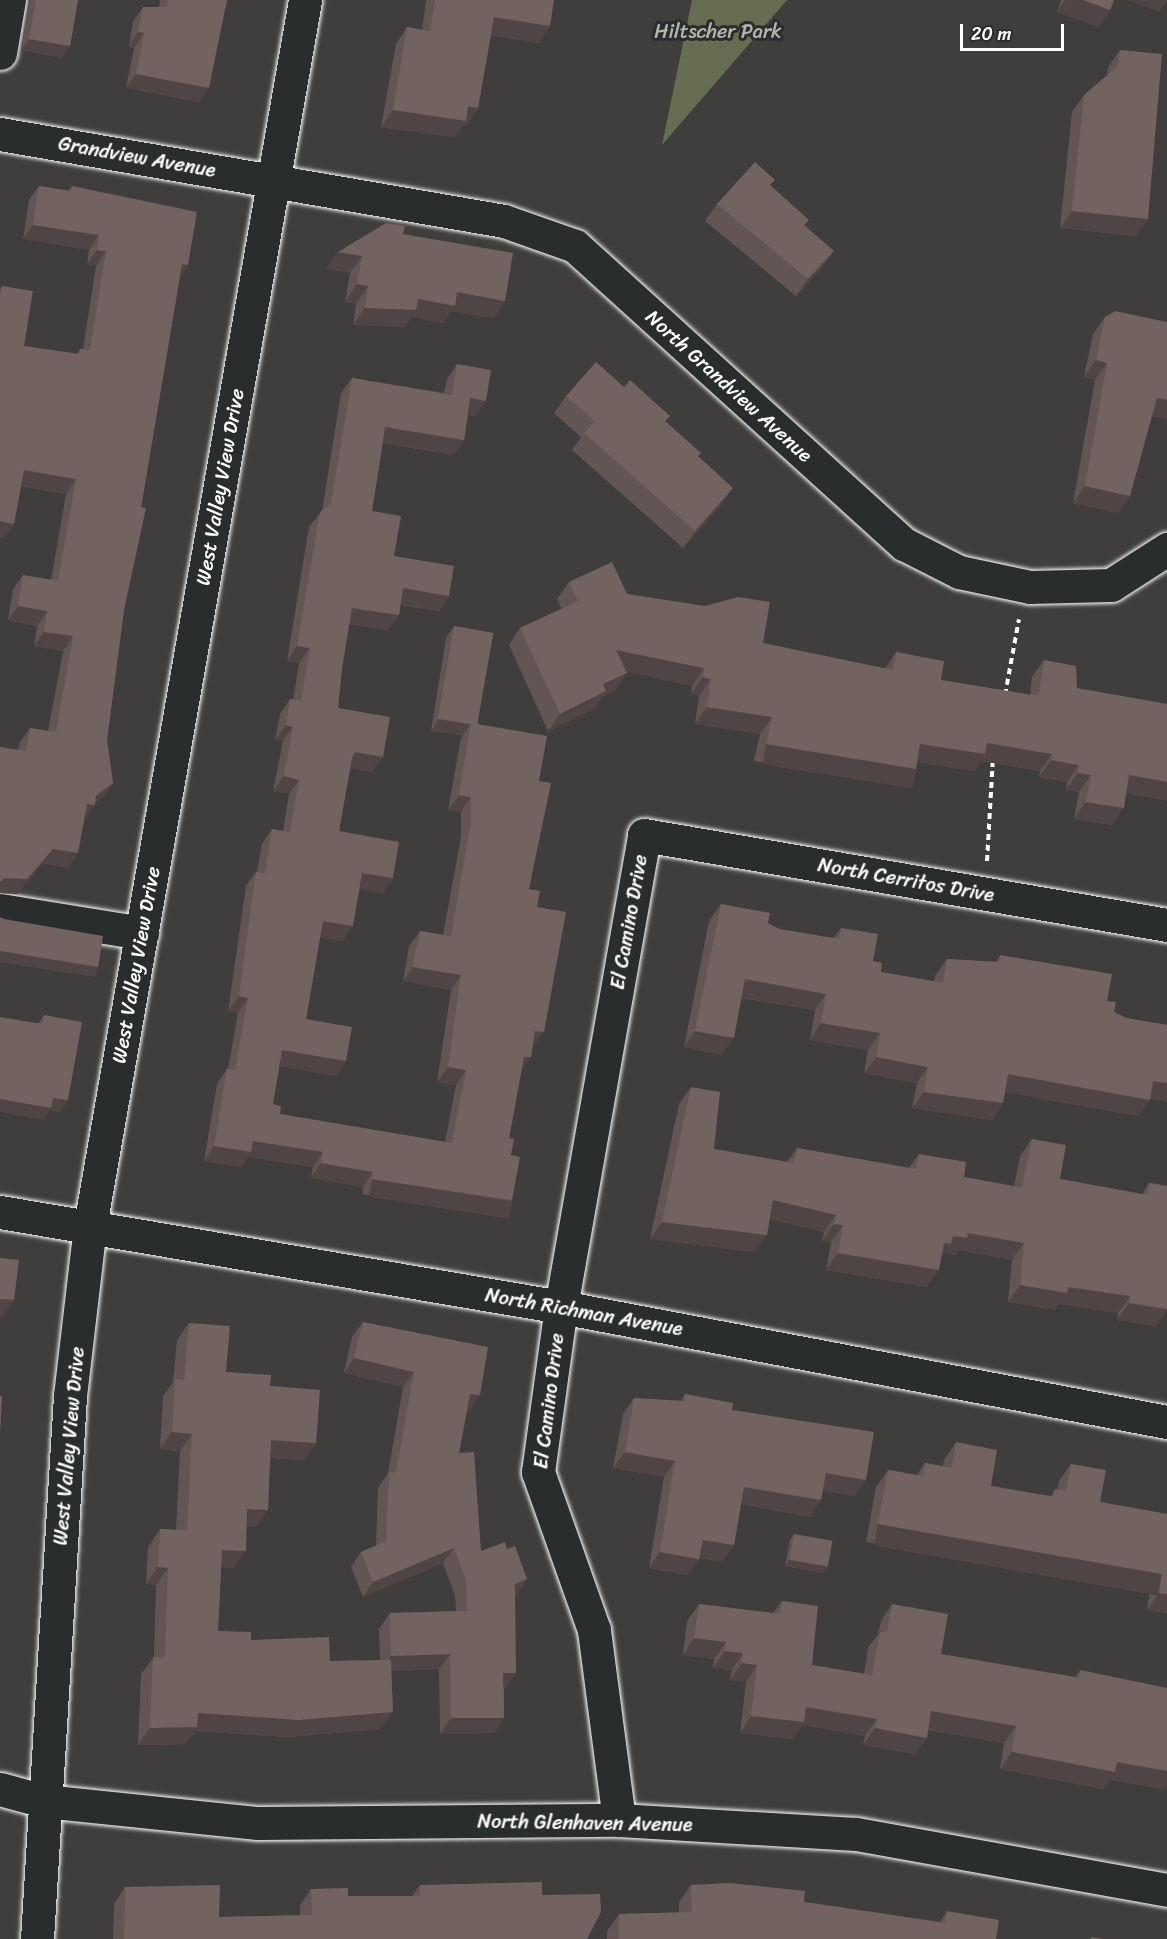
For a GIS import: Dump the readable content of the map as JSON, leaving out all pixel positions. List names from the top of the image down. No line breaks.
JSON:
{"streets":{"street":["Grandview Avenue","North Grandview Avenue","West Valley View Drive","North Cerritos Drive","El Camino Drive","North Richman Avenue","North Glenhaven Avenue"]},"crossings":[["Grandview Avenue","North Grandview Avenue"],["Grandview Avenue","West Valley View Drive"],["North Grandview Avenue","West Valley View Drive"],["West Valley View Drive","North Richman Avenue"],["West Valley View Drive","North Glenhaven Avenue"],["North Cerritos Drive","El Camino Drive"],["El Camino Drive","North Richman Avenue"],["El Camino Drive","North Glenhaven Avenue"]],"parks":["Hiltscher Park"],"scale_bar":"20 m"}
